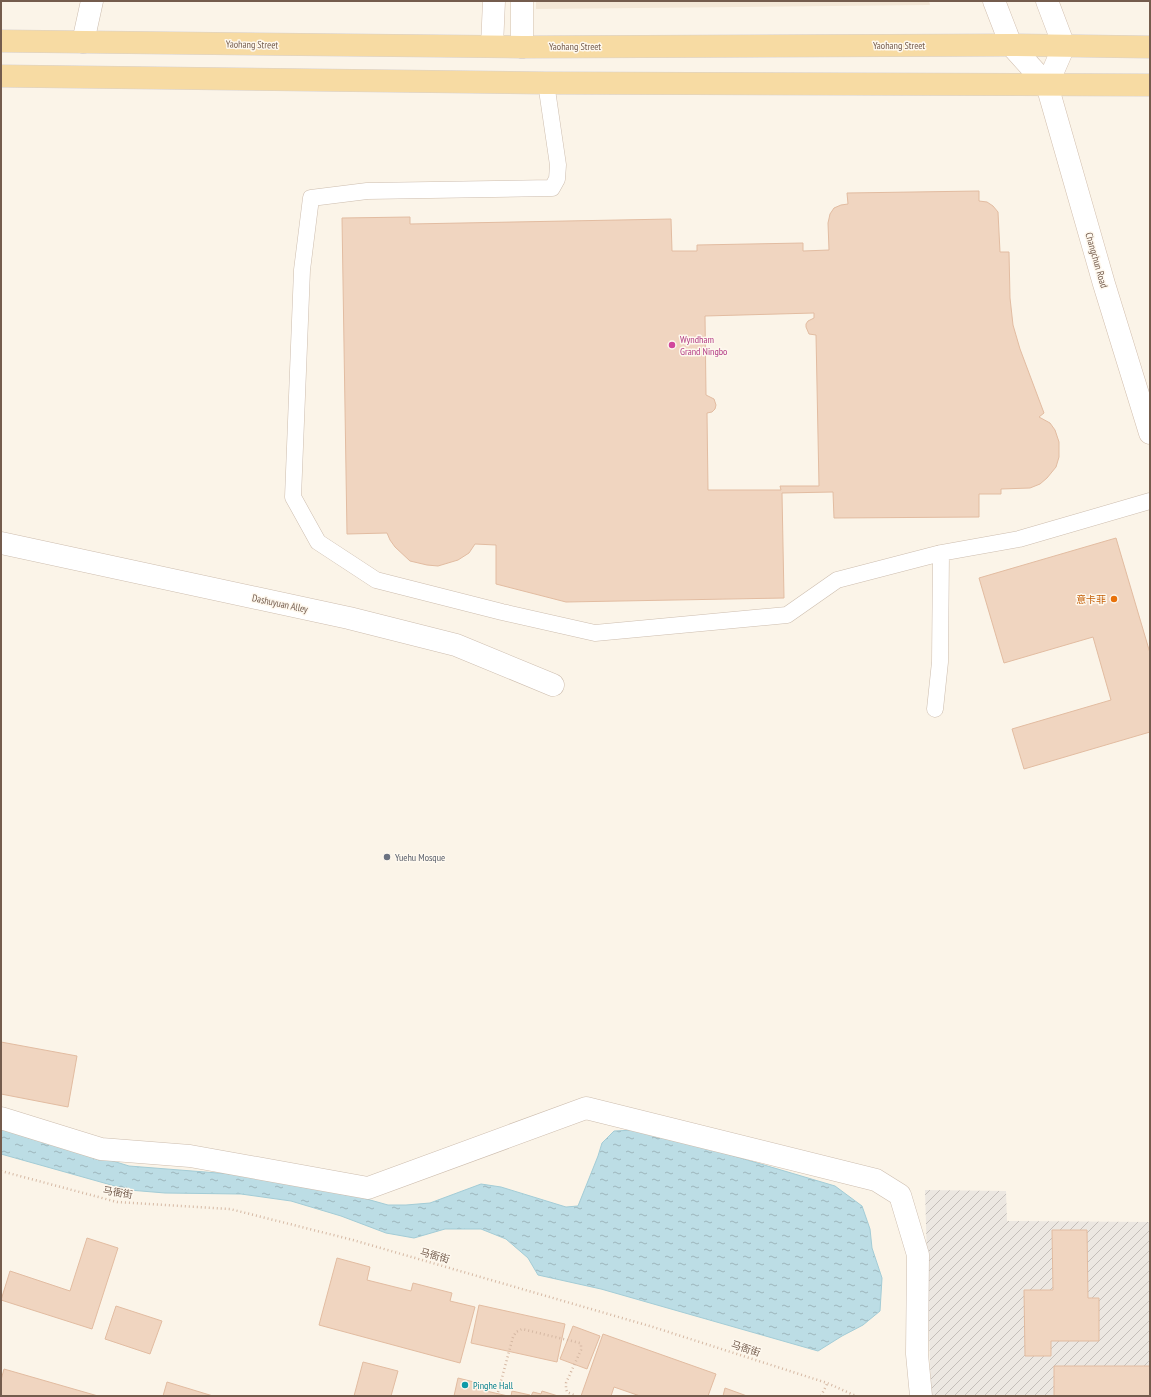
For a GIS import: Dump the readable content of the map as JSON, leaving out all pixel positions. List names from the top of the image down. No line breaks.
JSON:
{"streets":{"main road":["Yaohang Street"],"street":["Changchun Road","Dashuyuan Alley"],"path":["马衙街"]},"crossings":[["Yaohang Street","Changchun Road"]],"places":["Wyndham Grand Ningbo","意卡菲","Yuehu Mosque","Pinghe Hall"]}
